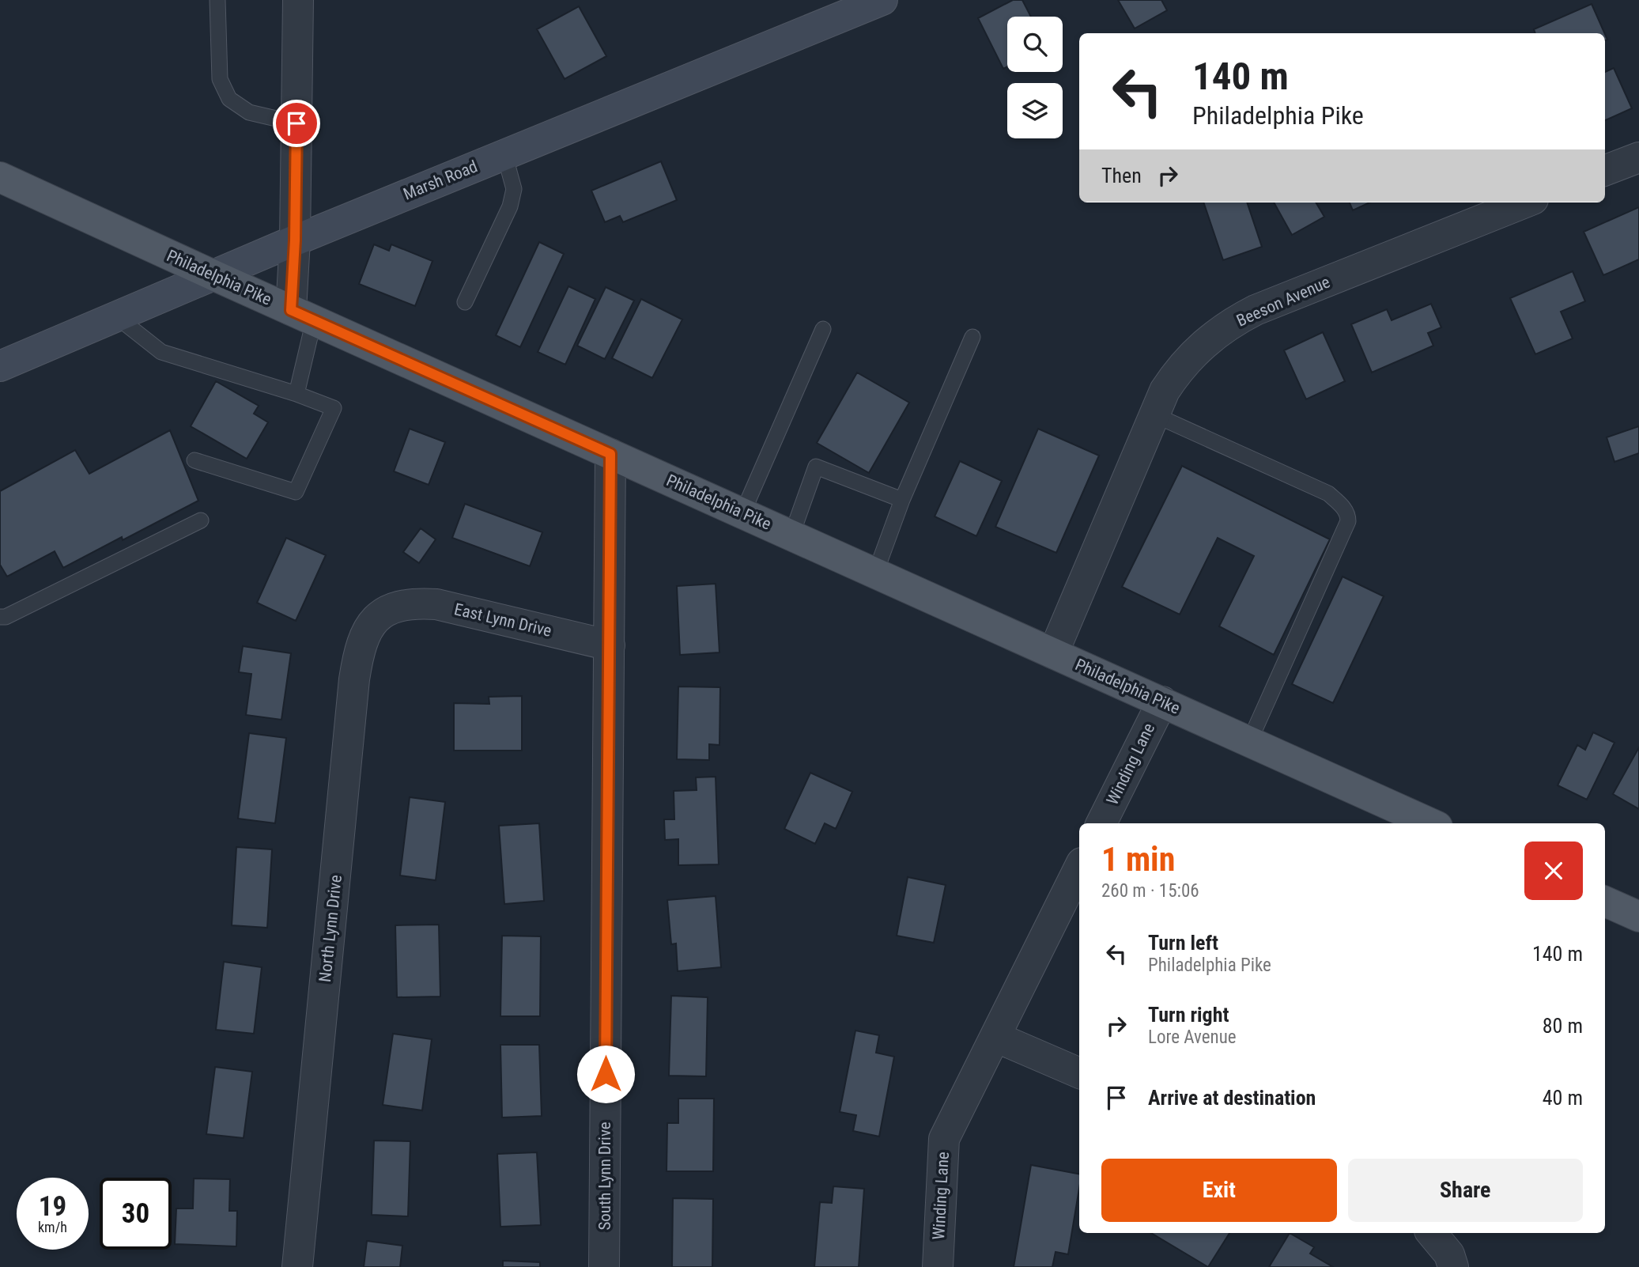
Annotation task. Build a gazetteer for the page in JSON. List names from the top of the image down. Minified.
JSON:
{"streets":{"main road":["Marsh Road","Philadelphia Pike"],"street":["Beeson Avenue","East Lynn Drive","Winding Lane","North Lynn Drive","South Lynn Drive"]},"crossings":[["Marsh Road","Philadelphia Pike"],["Philadelphia Pike","Beeson Avenue"],["Philadelphia Pike","Winding Lane"],["Philadelphia Pike","South Lynn Drive"],["East Lynn Drive","North Lynn Drive"],["East Lynn Drive","South Lynn Drive"]],"page":{"turn":["140 m","Philadelphia Pike"],"then":"Then","heading":["1 min","260 m · 15:06"],"list":[{"name":"Turn left","note":"Philadelphia Pike","value":"140 m"},{"name":"Turn right","note":"Lore Avenue","value":"80 m"},{"name":"Arrive at destination","value":"40 m"}],"buttons":["Exit","Share"],"speed":"19 km/h","limit":"30"}}
